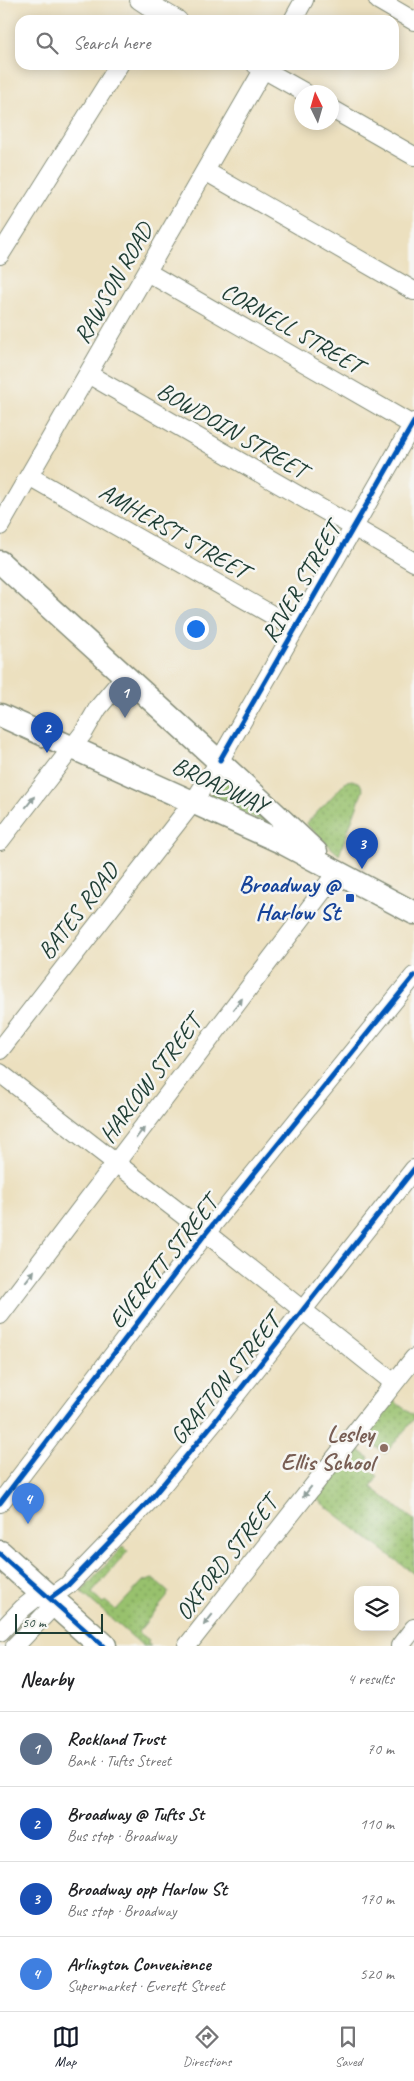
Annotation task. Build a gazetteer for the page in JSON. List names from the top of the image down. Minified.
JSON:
{"streets":{"main road":["BROADWAY"],"street":["RAWSON ROAD","CORNELL STREET","BOWDOIN STREET","AMHERST STREET","RIVER STREET","BATES ROAD","HARLOW STREET","EVERETT STREET","GRAFTON STREET","OXFORD STREET"]},"crossings":[["RAWSON ROAD","CORNELL STREET"],["RAWSON ROAD","BOWDOIN STREET"],["RAWSON ROAD","AMHERST STREET"],["CORNELL STREET","RIVER STREET"],["BOWDOIN STREET","RIVER STREET"],["AMHERST STREET","RIVER STREET"],["RIVER STREET","BROADWAY"],["RIVER STREET","BATES ROAD"],["BROADWAY","BATES ROAD"],["BROADWAY","HARLOW STREET"]],"one_way":["HARLOW STREET","OXFORD STREET"],"places":{"transit":["Broadway @ Harlow St"],"other":["Lesley Ellis School"]},"scale_bar":"50 m","north":"top","page":{"search":"Search here","pins":["1","2","3","4"],"scale":"50 m","heading":["Nearby","4 results"],"list":[{"mark":"1","name":"Rockland Trust","note":"Bank · Tufts Street","value":"70 m"},{"mark":"2","name":"Broadway @ Tufts St","note":"Bus stop · Broadway","value":"110 m"},{"mark":"3","name":"Broadway opp Harlow St","note":"Bus stop · Broadway","value":"170 m"},{"mark":"4","name":"Arlington Convenience","note":"Supermarket · Everett Street","value":"520 m"}],"nav":["Map","Directions","Saved"]}}
